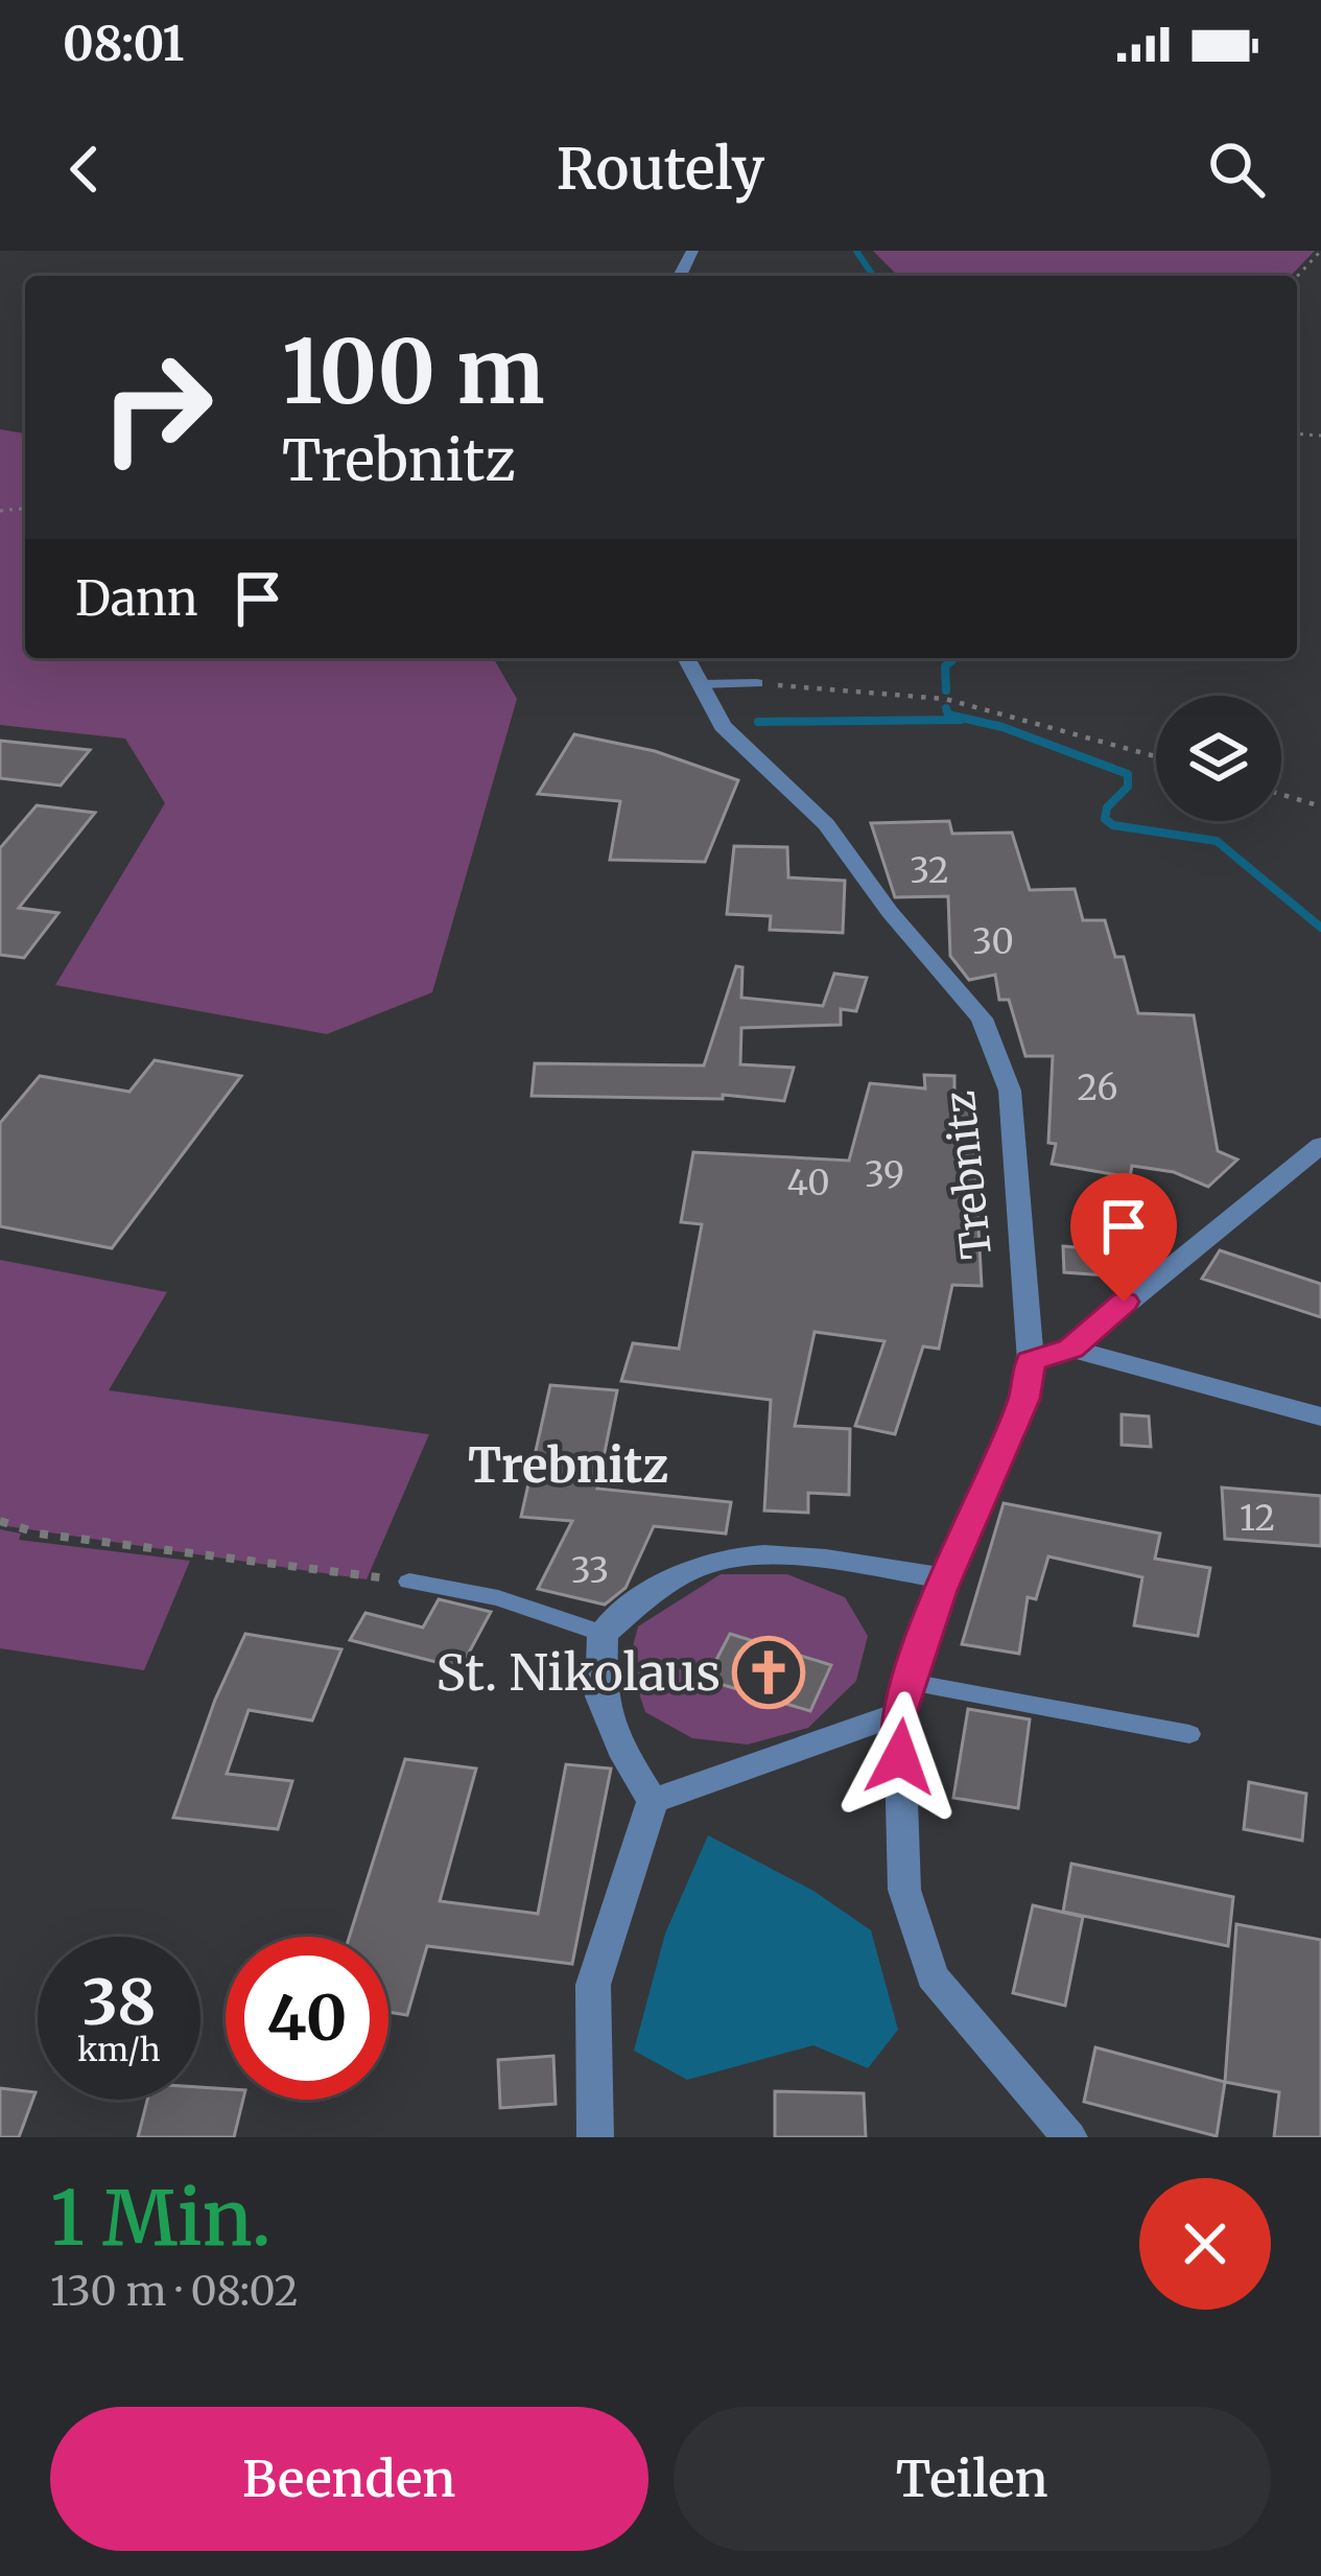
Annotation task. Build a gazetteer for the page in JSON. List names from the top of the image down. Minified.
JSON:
{"streets":{"street":["Trebnitz"]},"districts":["Trebnitz"],"places":{"church":["St. Nikolaus"]},"house_numbers":["32","30","26","39","40","12","33"],"page":{"status":"08:01","header":"Routely","turn":["100 m","Trebnitz"],"then":"Dann","speed":"38 km/h","limit":"40","heading":["1 Min.","130 m · 08:02"],"buttons":["Beenden","Teilen"]}}
